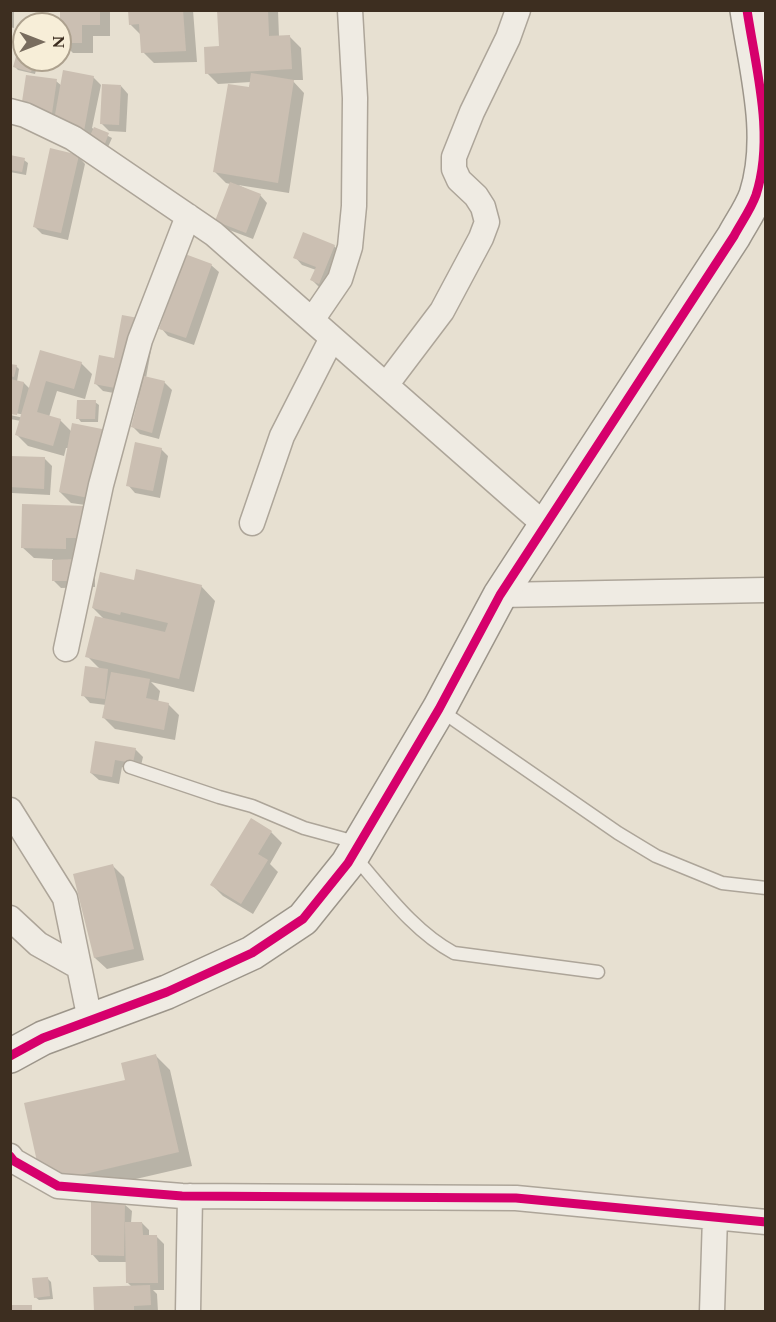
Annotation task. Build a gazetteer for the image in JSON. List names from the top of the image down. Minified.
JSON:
{"north":"right"}
